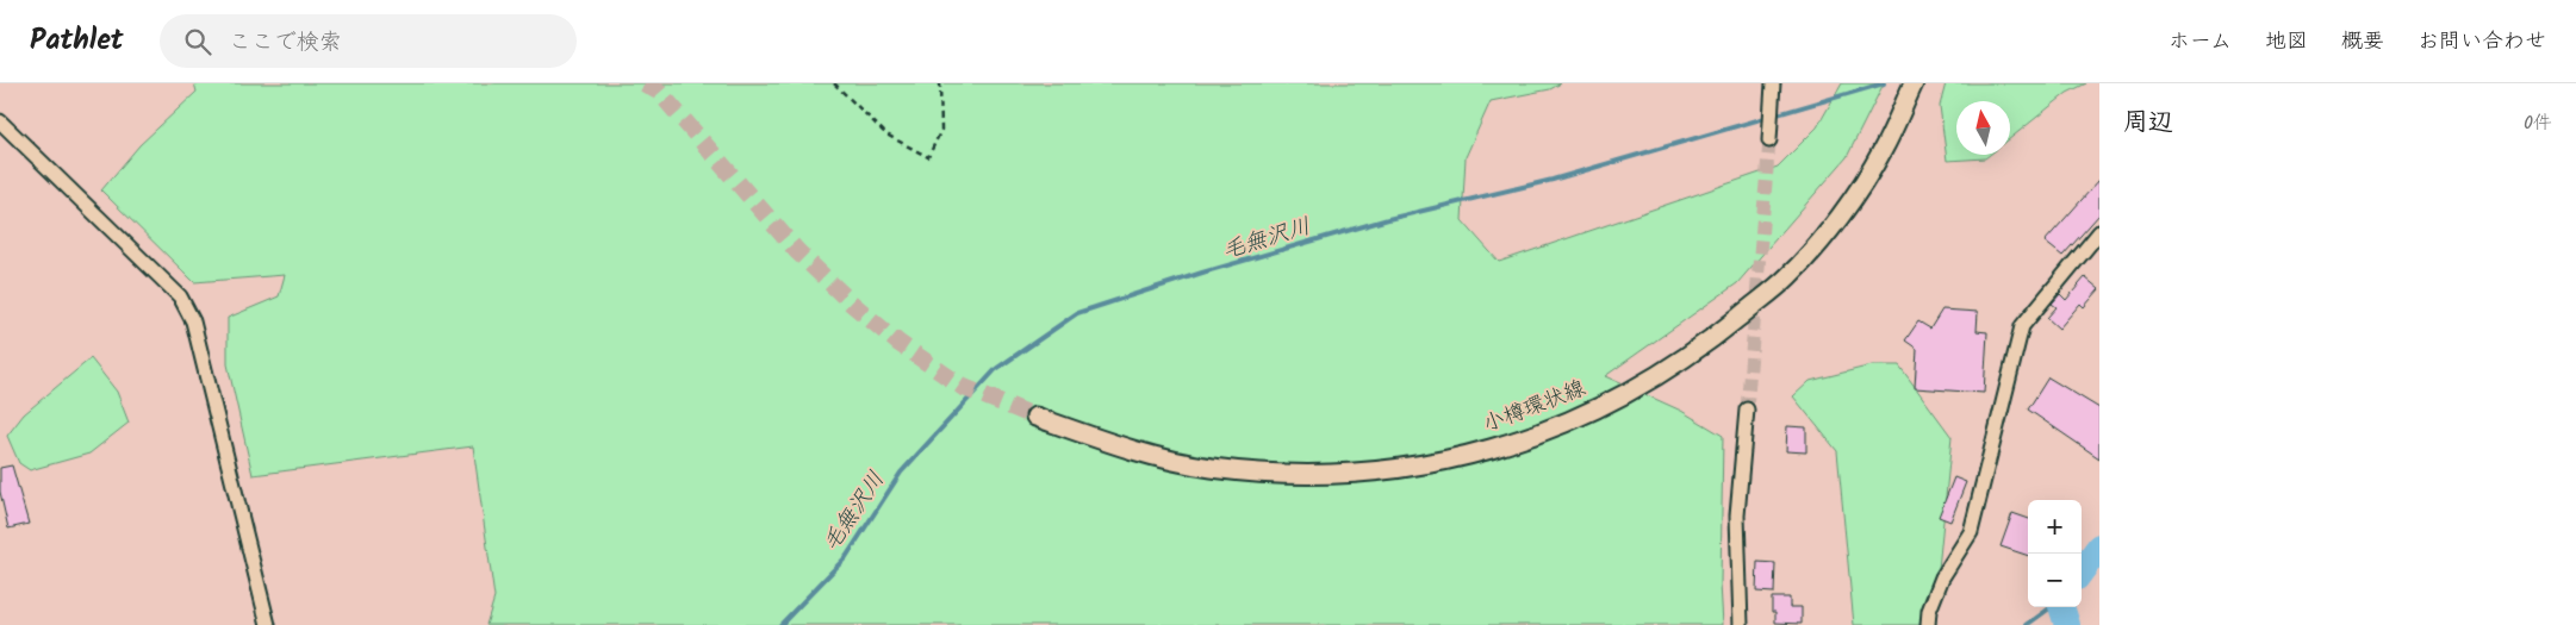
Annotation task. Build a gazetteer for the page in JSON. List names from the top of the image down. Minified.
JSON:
{"streets":{"main road":["小樽環状線"]},"water":["毛無沢川"],"north":"top","page":{"header":"Pathlet","search":"ここで検索","nav":["ホーム","地図","概要","お問い合わせ"],"heading":["周辺","0件"],"map_buttons":["+","−"]}}
